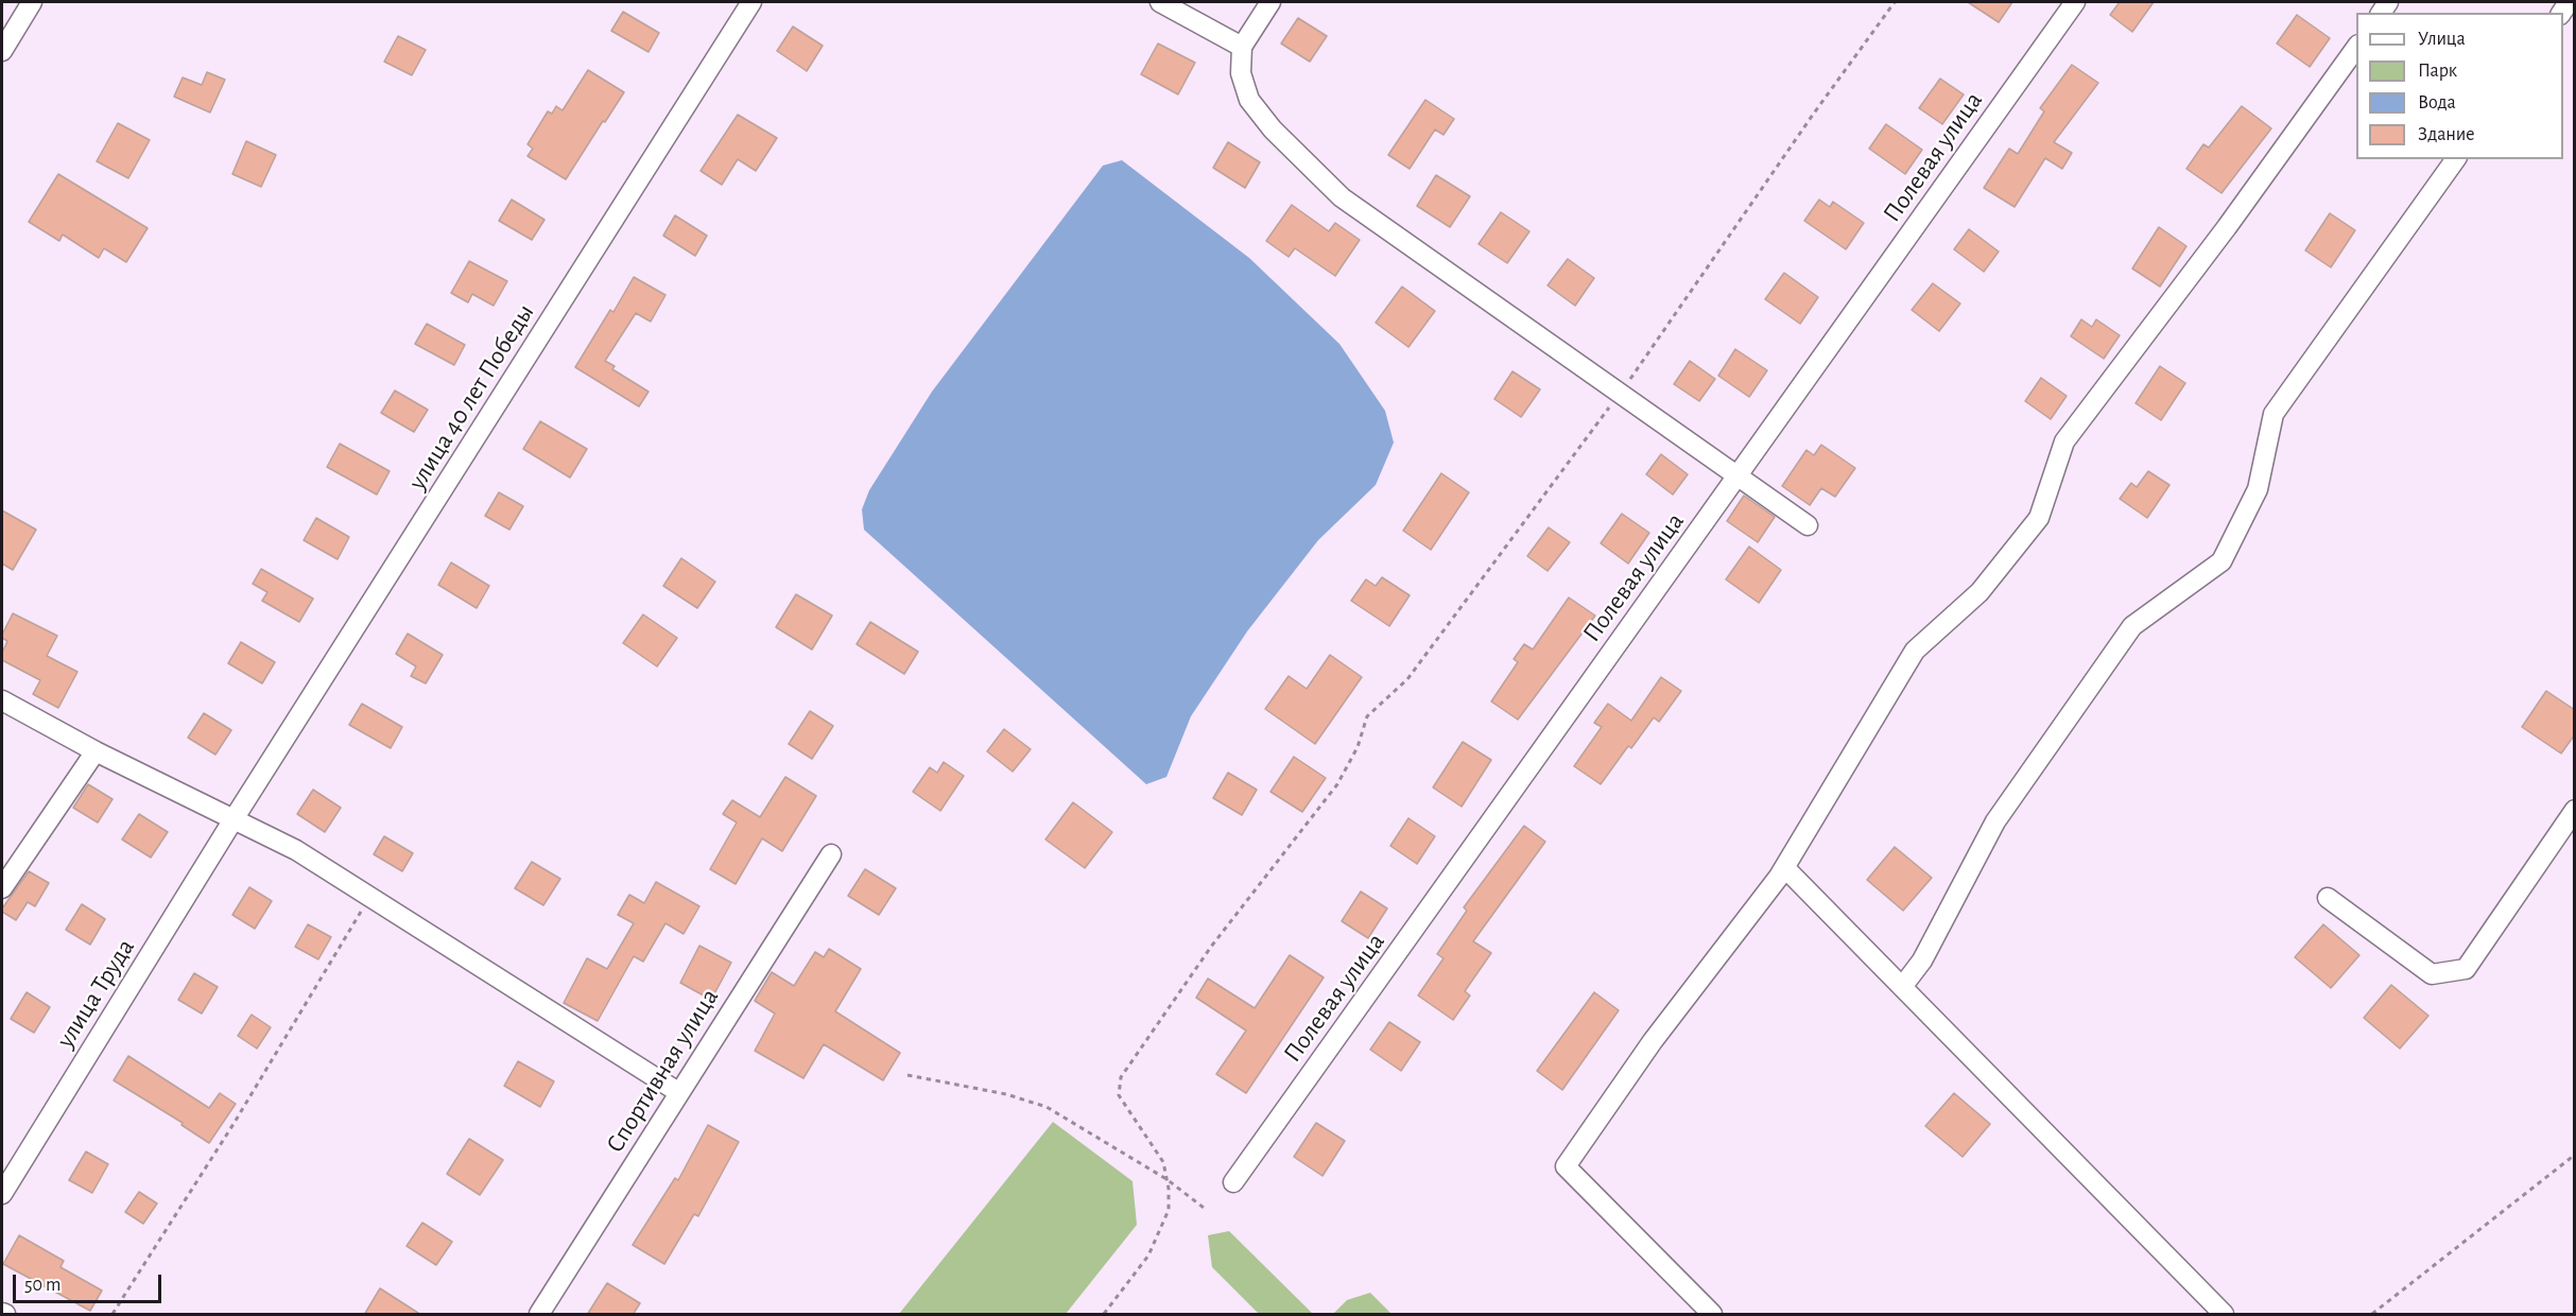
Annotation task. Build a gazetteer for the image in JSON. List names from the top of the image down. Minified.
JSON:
{"streets":{"street":["Полевая улица","улица 40 лет Победы","улица Труда","Спортивная улица"]},"crossings":[["улица 40 лет Победы","улица Труда"]],"legend":["Улица","Парк","Вода","Здание"],"scale_bar":"50 m"}
